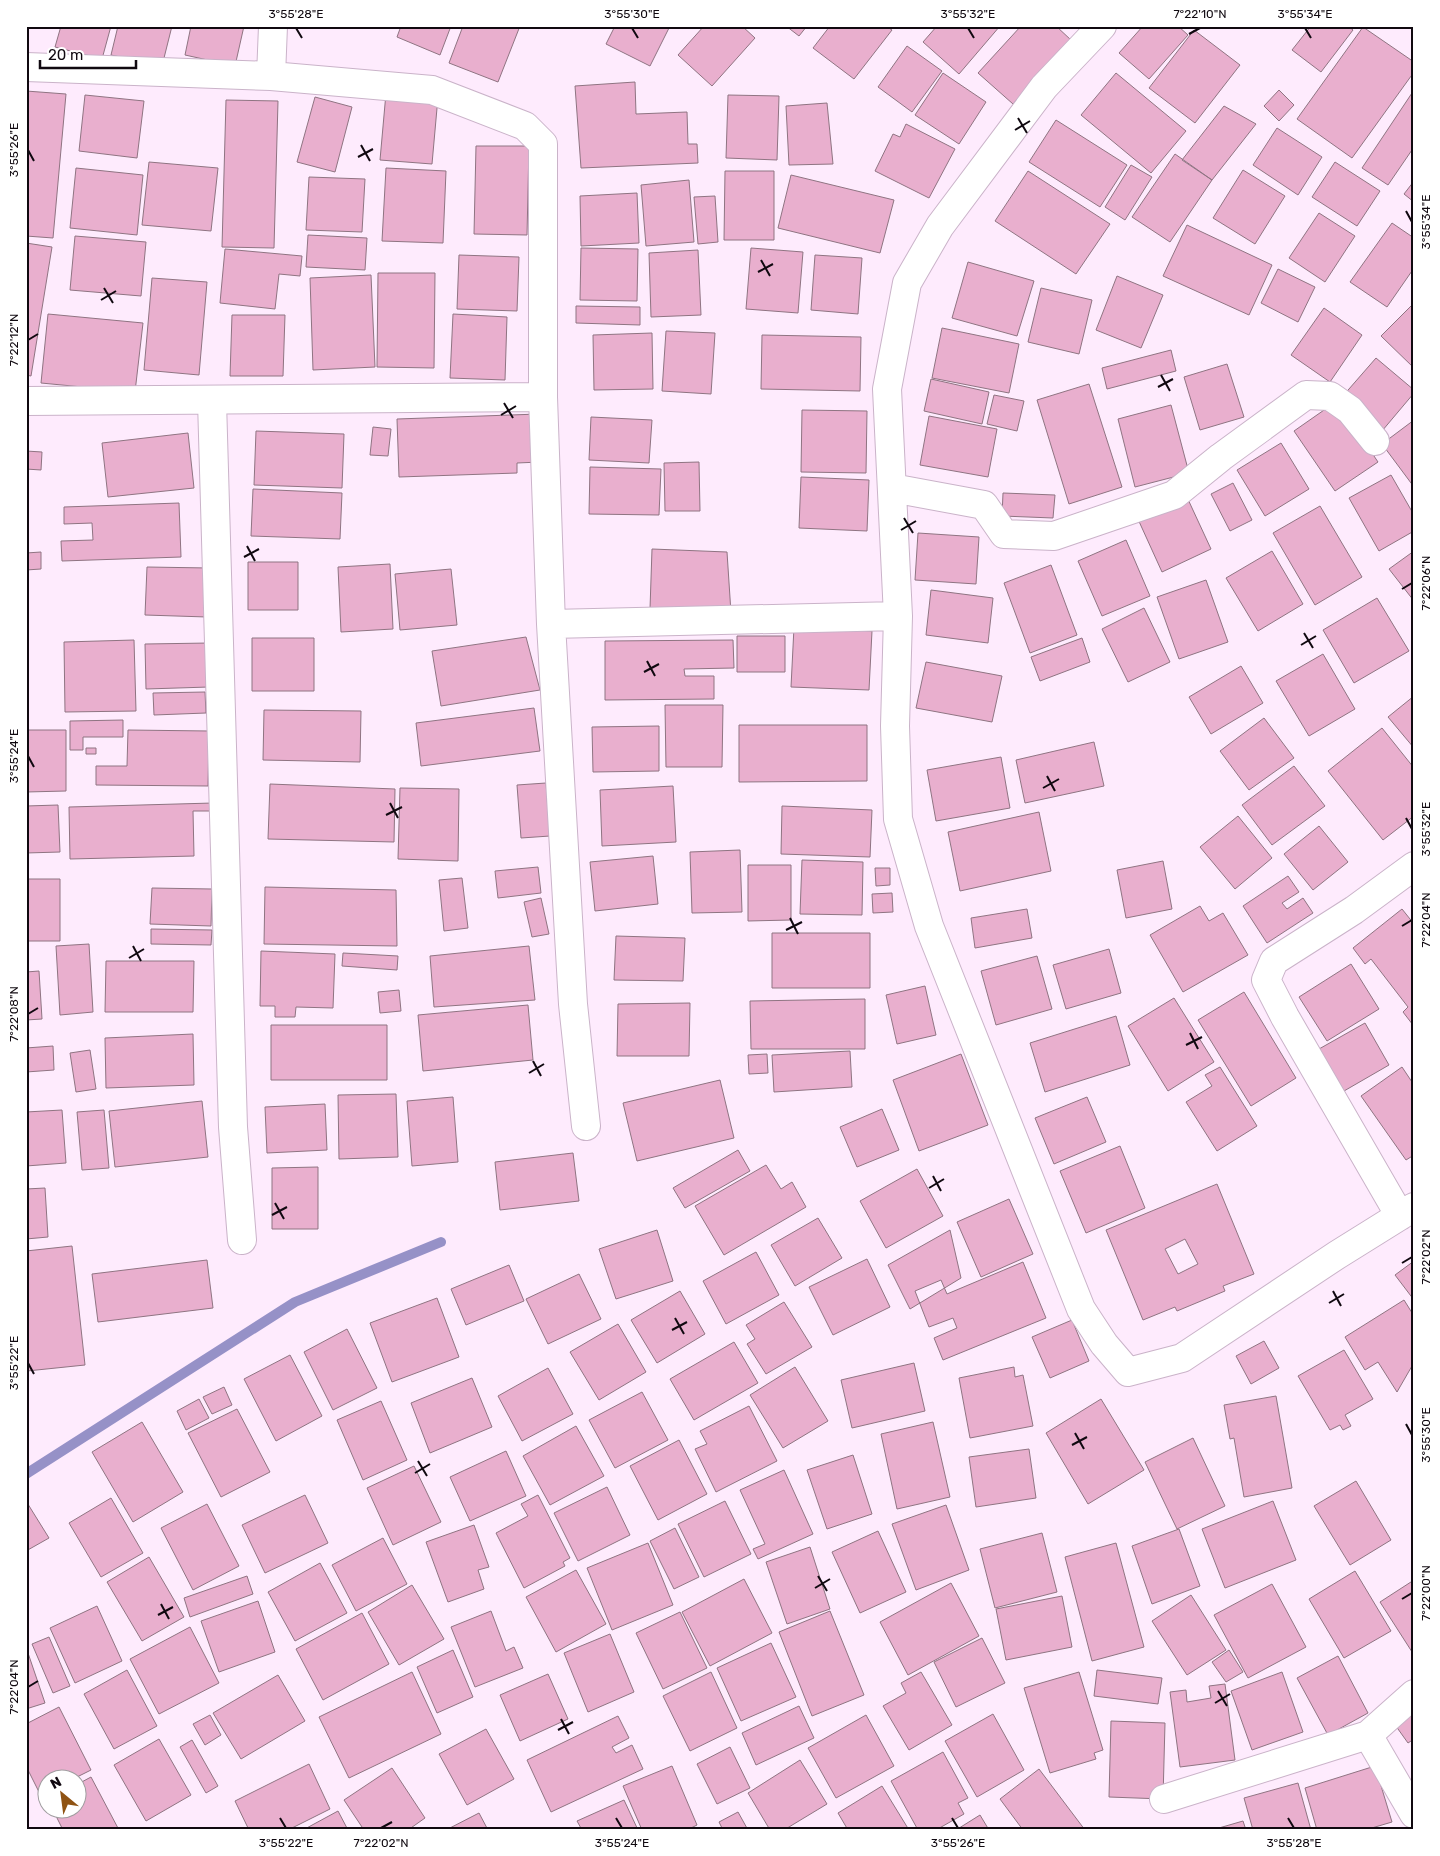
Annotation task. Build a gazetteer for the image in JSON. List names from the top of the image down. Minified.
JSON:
{"scale_bar":"20 m","north":"top left","coordinates":["3°55'28\"E","3°55'30\"E","3°55'32\"E","7°22'10\"N","3°55'34\"E","3°55'26\"E","7°22'12\"N","7°22'06\"N","3°55'24\"E","7°22'04\"N","7°22'08\"N","7°22'02\"N","3°55'22\"E","7°22'00\"N"]}
